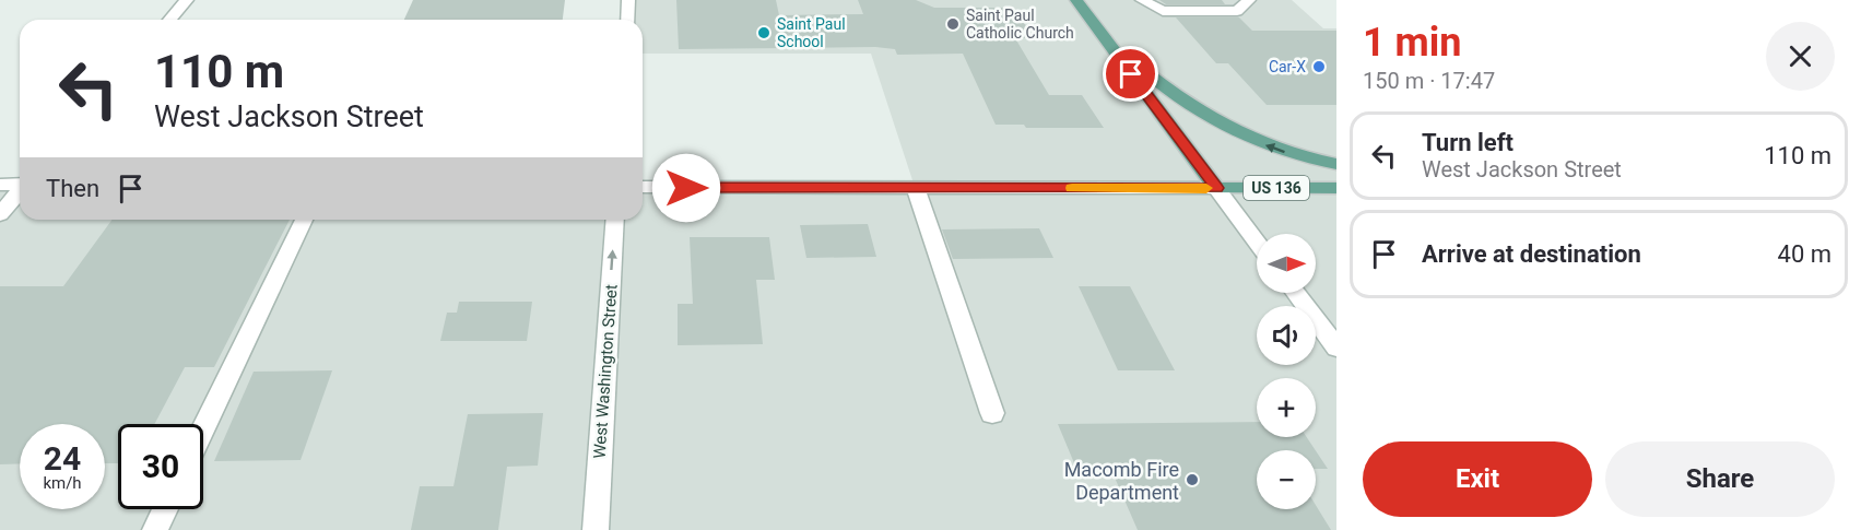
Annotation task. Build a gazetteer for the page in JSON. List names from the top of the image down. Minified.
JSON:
{"streets":{"main road":["US 136"],"street":["West Washington Street"]},"one_way":["West Washington Street"],"places":["Saint Paul Catholic Church","Saint Paul School","Car-X","Macomb Fire Department"],"north":"right","page":{"heading":["1 min","150 m · 17:47"],"turn":["110 m","West Jackson Street"],"list":[{"name":"Turn left","note":"West Jackson Street","value":"110 m"},{"name":"Arrive at destination","value":"40 m"}],"then":"Then","map_buttons":["+","−"],"speed":"24 km/h","limit":"30","buttons":["Exit","Share"]}}
